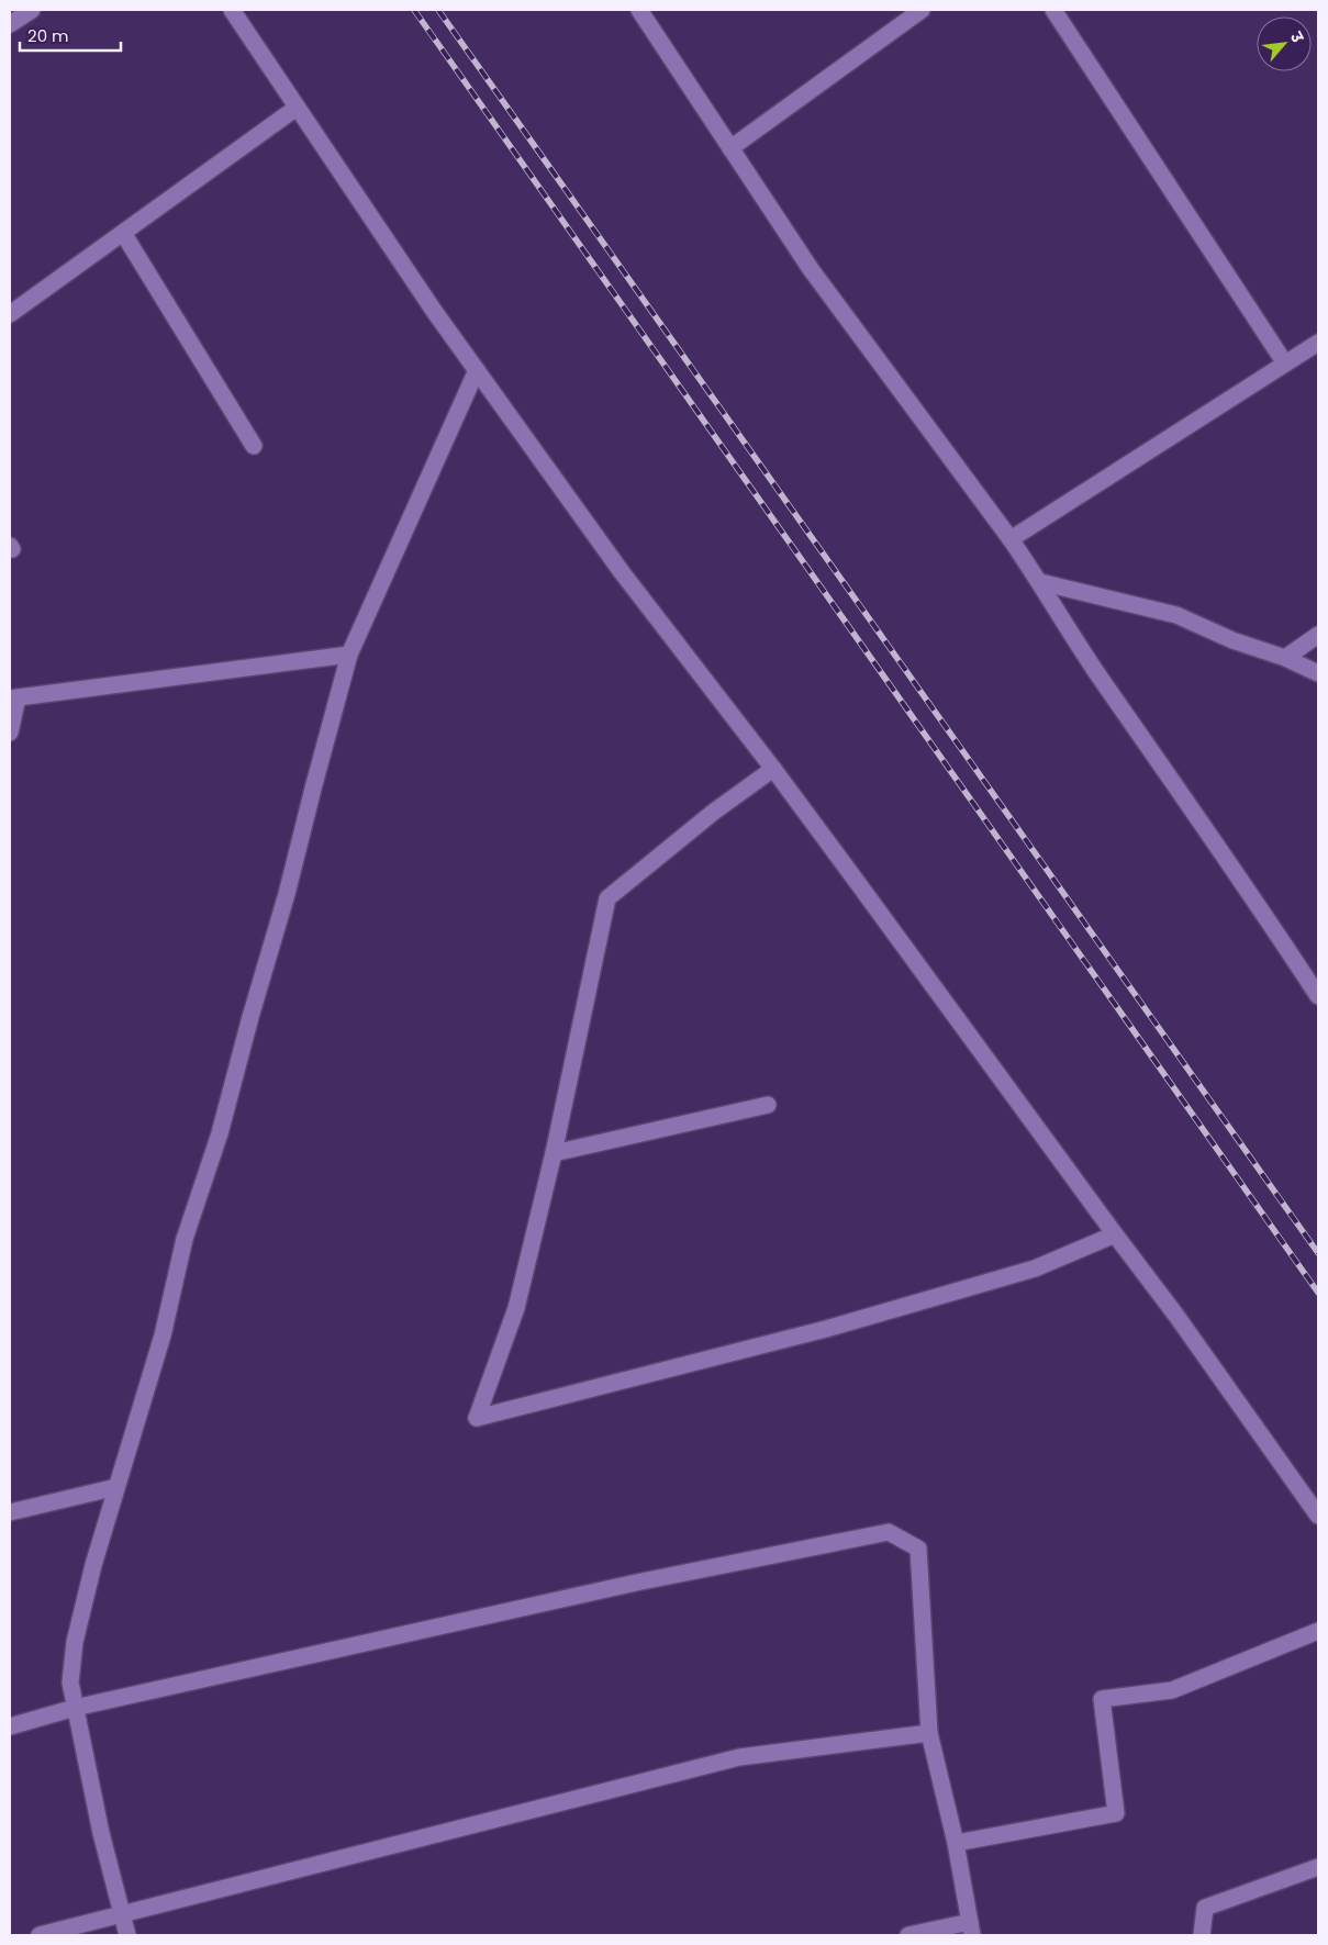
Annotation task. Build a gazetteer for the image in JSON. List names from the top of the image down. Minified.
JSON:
{"scale_bar":"20 m","north":"top right"}
